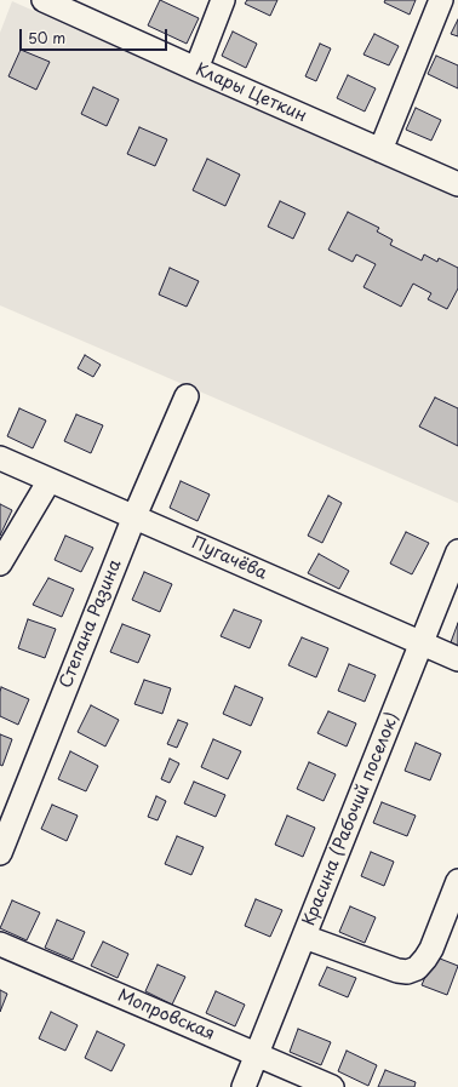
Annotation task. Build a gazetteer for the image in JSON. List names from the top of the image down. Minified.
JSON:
{"streets":{"street":["Клары Цеткин","Пугачёва","Степана Разина","Красина (Рабочий поселок)","Мопровская"]},"crossings":[["Пугачёва","Степана Разина"],["Пугачёва","Красина (Рабочий поселок)"],["Красина (Рабочий поселок)","Мопровская"]],"scale_bar":"50 m"}
